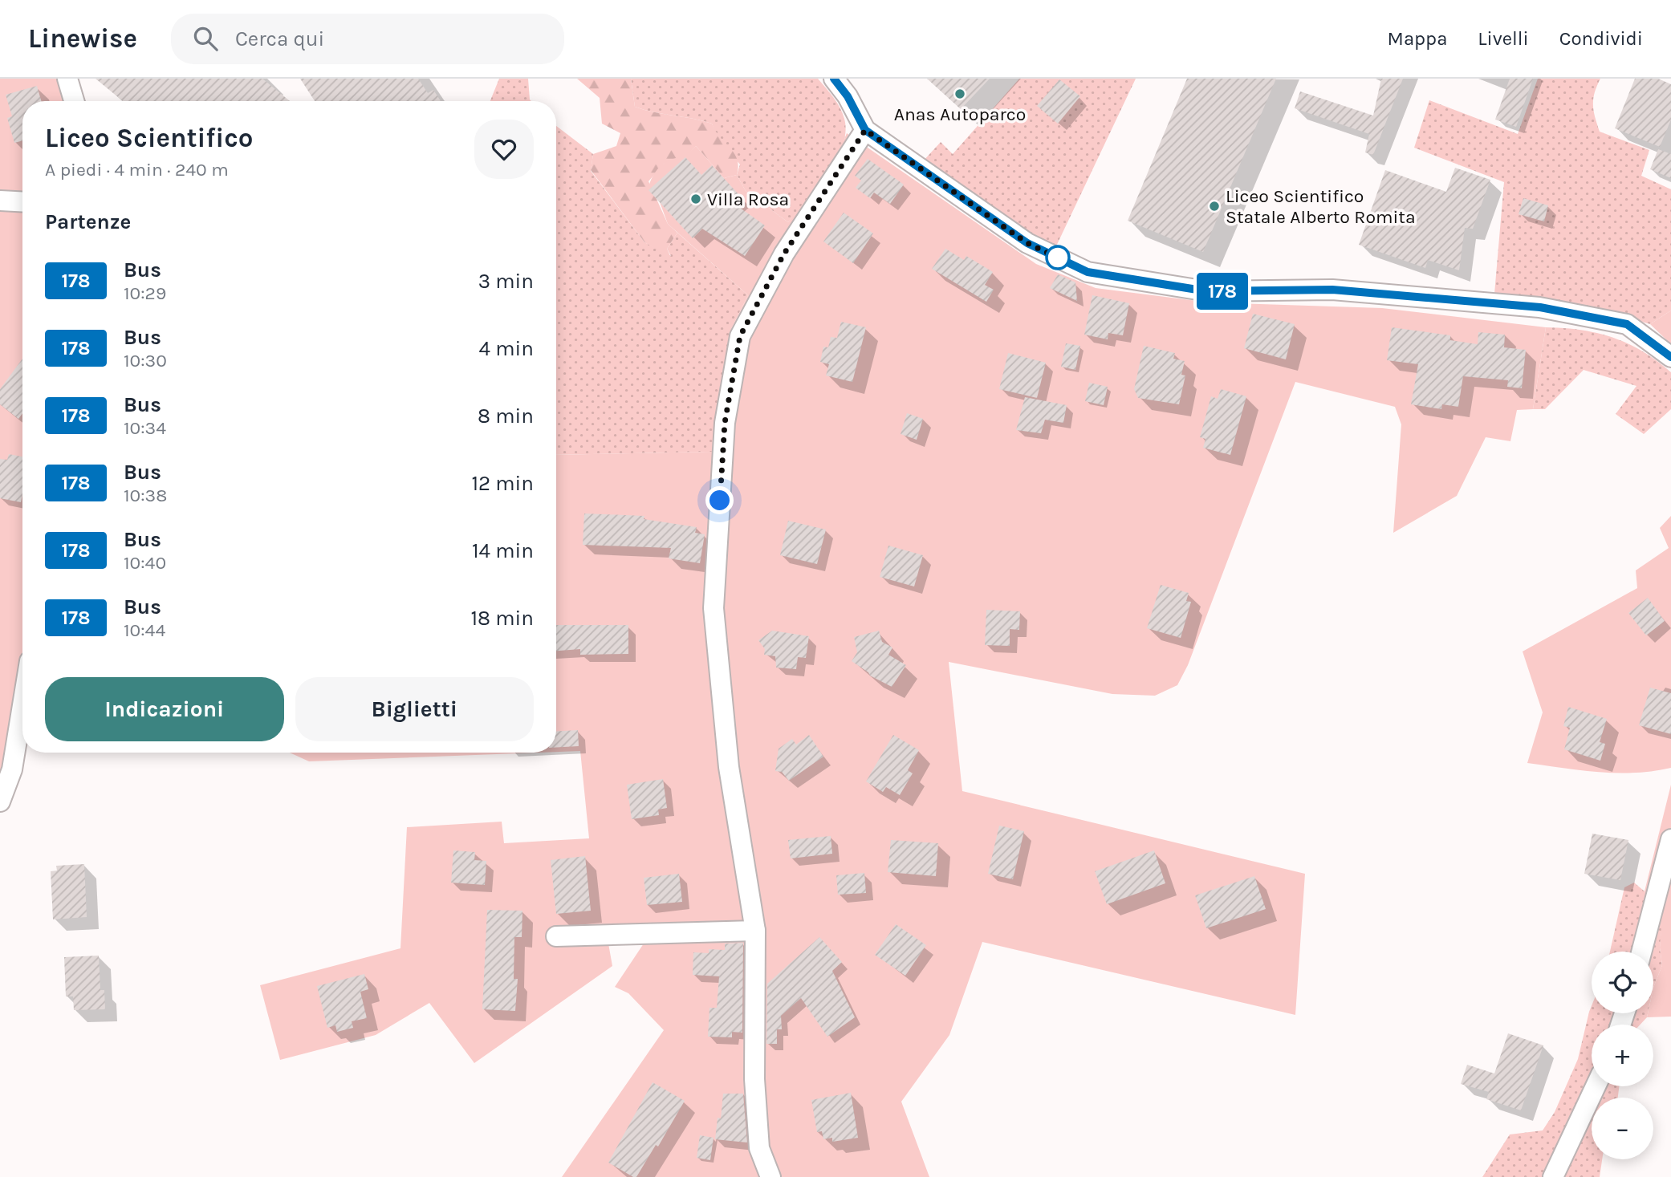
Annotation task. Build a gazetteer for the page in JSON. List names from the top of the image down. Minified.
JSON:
{"places":["Anas Autoparco","Villa Rosa","Liceo Scientifico Statale Alberto Romita"],"lines":["bus line 178"],"page":{"header":"Linewise","search":"Cerca qui","nav":["Mappa","Livelli","Condividi"],"on_map":"178","heading":[["Liceo Scientifico","A piedi · 4 min · 240 m"],"Partenze"],"list":[{"mark":"178","name":"Bus","note":"10:29","value":"3 min"},{"mark":"178","name":"Bus","note":"10:30","value":"4 min"},{"mark":"178","name":"Bus","note":"10:34","value":"8 min"},{"mark":"178","name":"Bus","note":"10:38","value":"12 min"},{"mark":"178","name":"Bus","note":"10:40","value":"14 min"},{"mark":"178","name":"Bus","note":"10:44","value":"18 min"}],"buttons":["Indicazioni","Biglietti"],"map_buttons":["+","−"]}}
